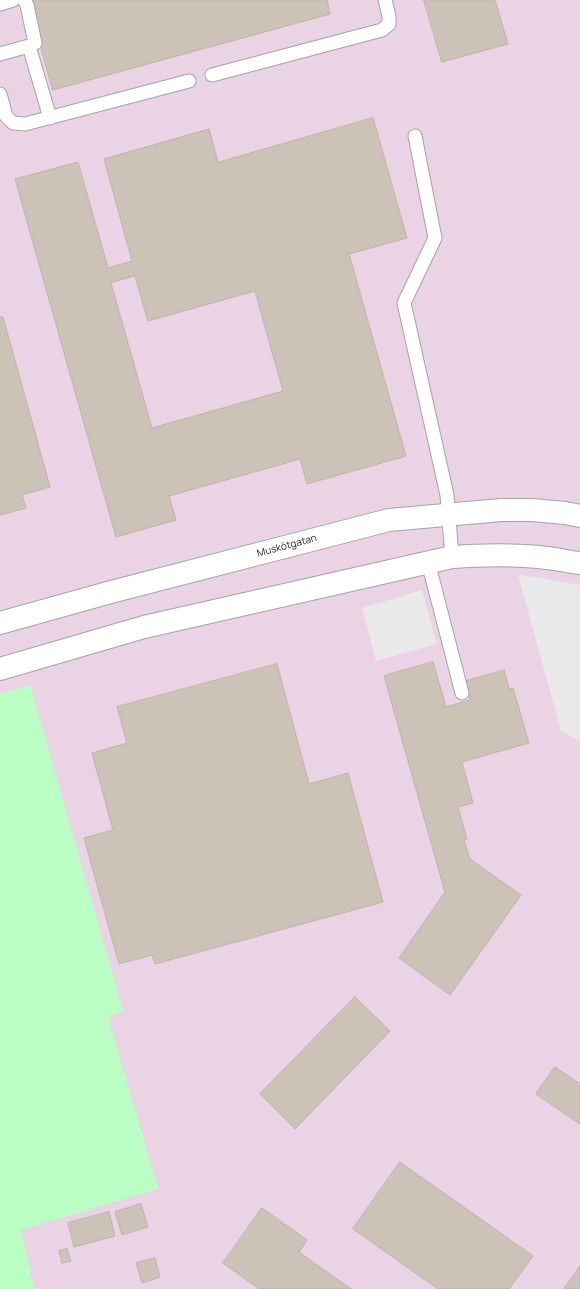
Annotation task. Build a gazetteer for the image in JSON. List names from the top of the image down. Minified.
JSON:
{"streets":{"street":["Muskötgatan"]}}
